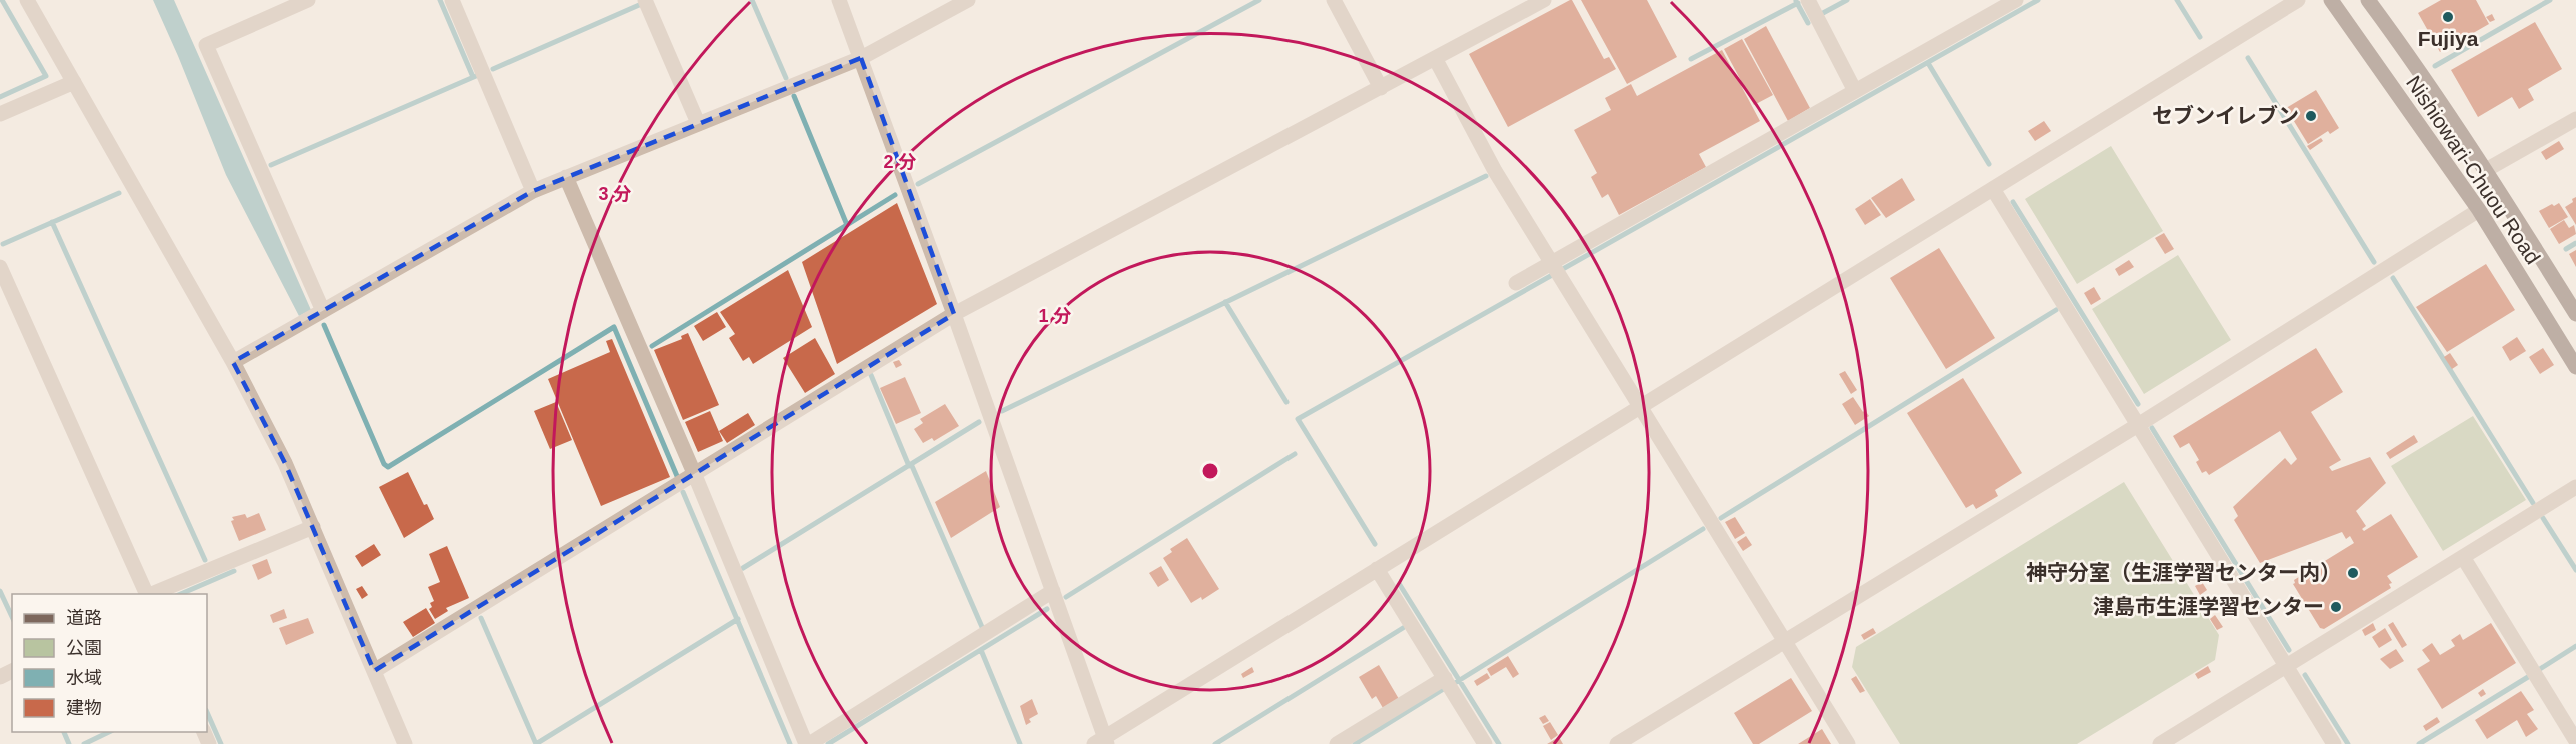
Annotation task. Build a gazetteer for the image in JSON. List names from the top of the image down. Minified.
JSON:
{"streets":{"main road":["Nishiowari-Chuou Road"]},"places":["Fujiya","セブンイレブン","神守分室（生涯学習センター内）","津島市生涯学習センター"],"legend":["道路","公園","水域","建物"],"rings":["2 分","3 分","1 分"]}
